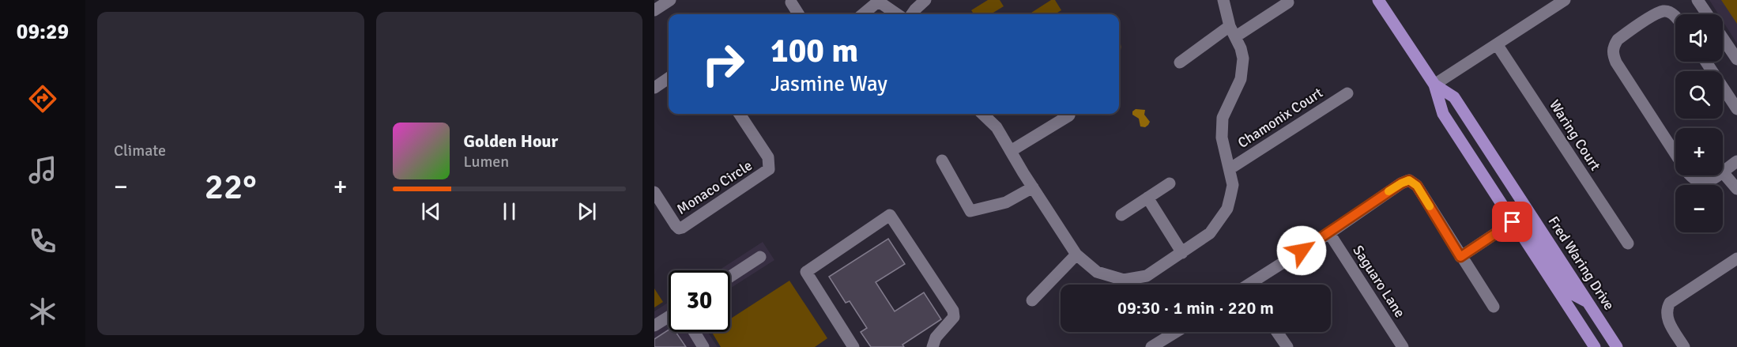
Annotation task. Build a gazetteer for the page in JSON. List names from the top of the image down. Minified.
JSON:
{"streets":{"main road":["Fred Waring Drive"],"street":["Chamonix Court","Waring Court","Monaco Circle","Saguaro Lane"]},"page":{"tabs":"09:29","tile":"Climate","map_buttons":["+","−"],"turn":["100 m","Jasmine Way"],"song":["Golden Hour","Lumen"],"heat":["−","22°","+"],"limit":"30","trip":"09:30 · 1 min · 220 m"}}
